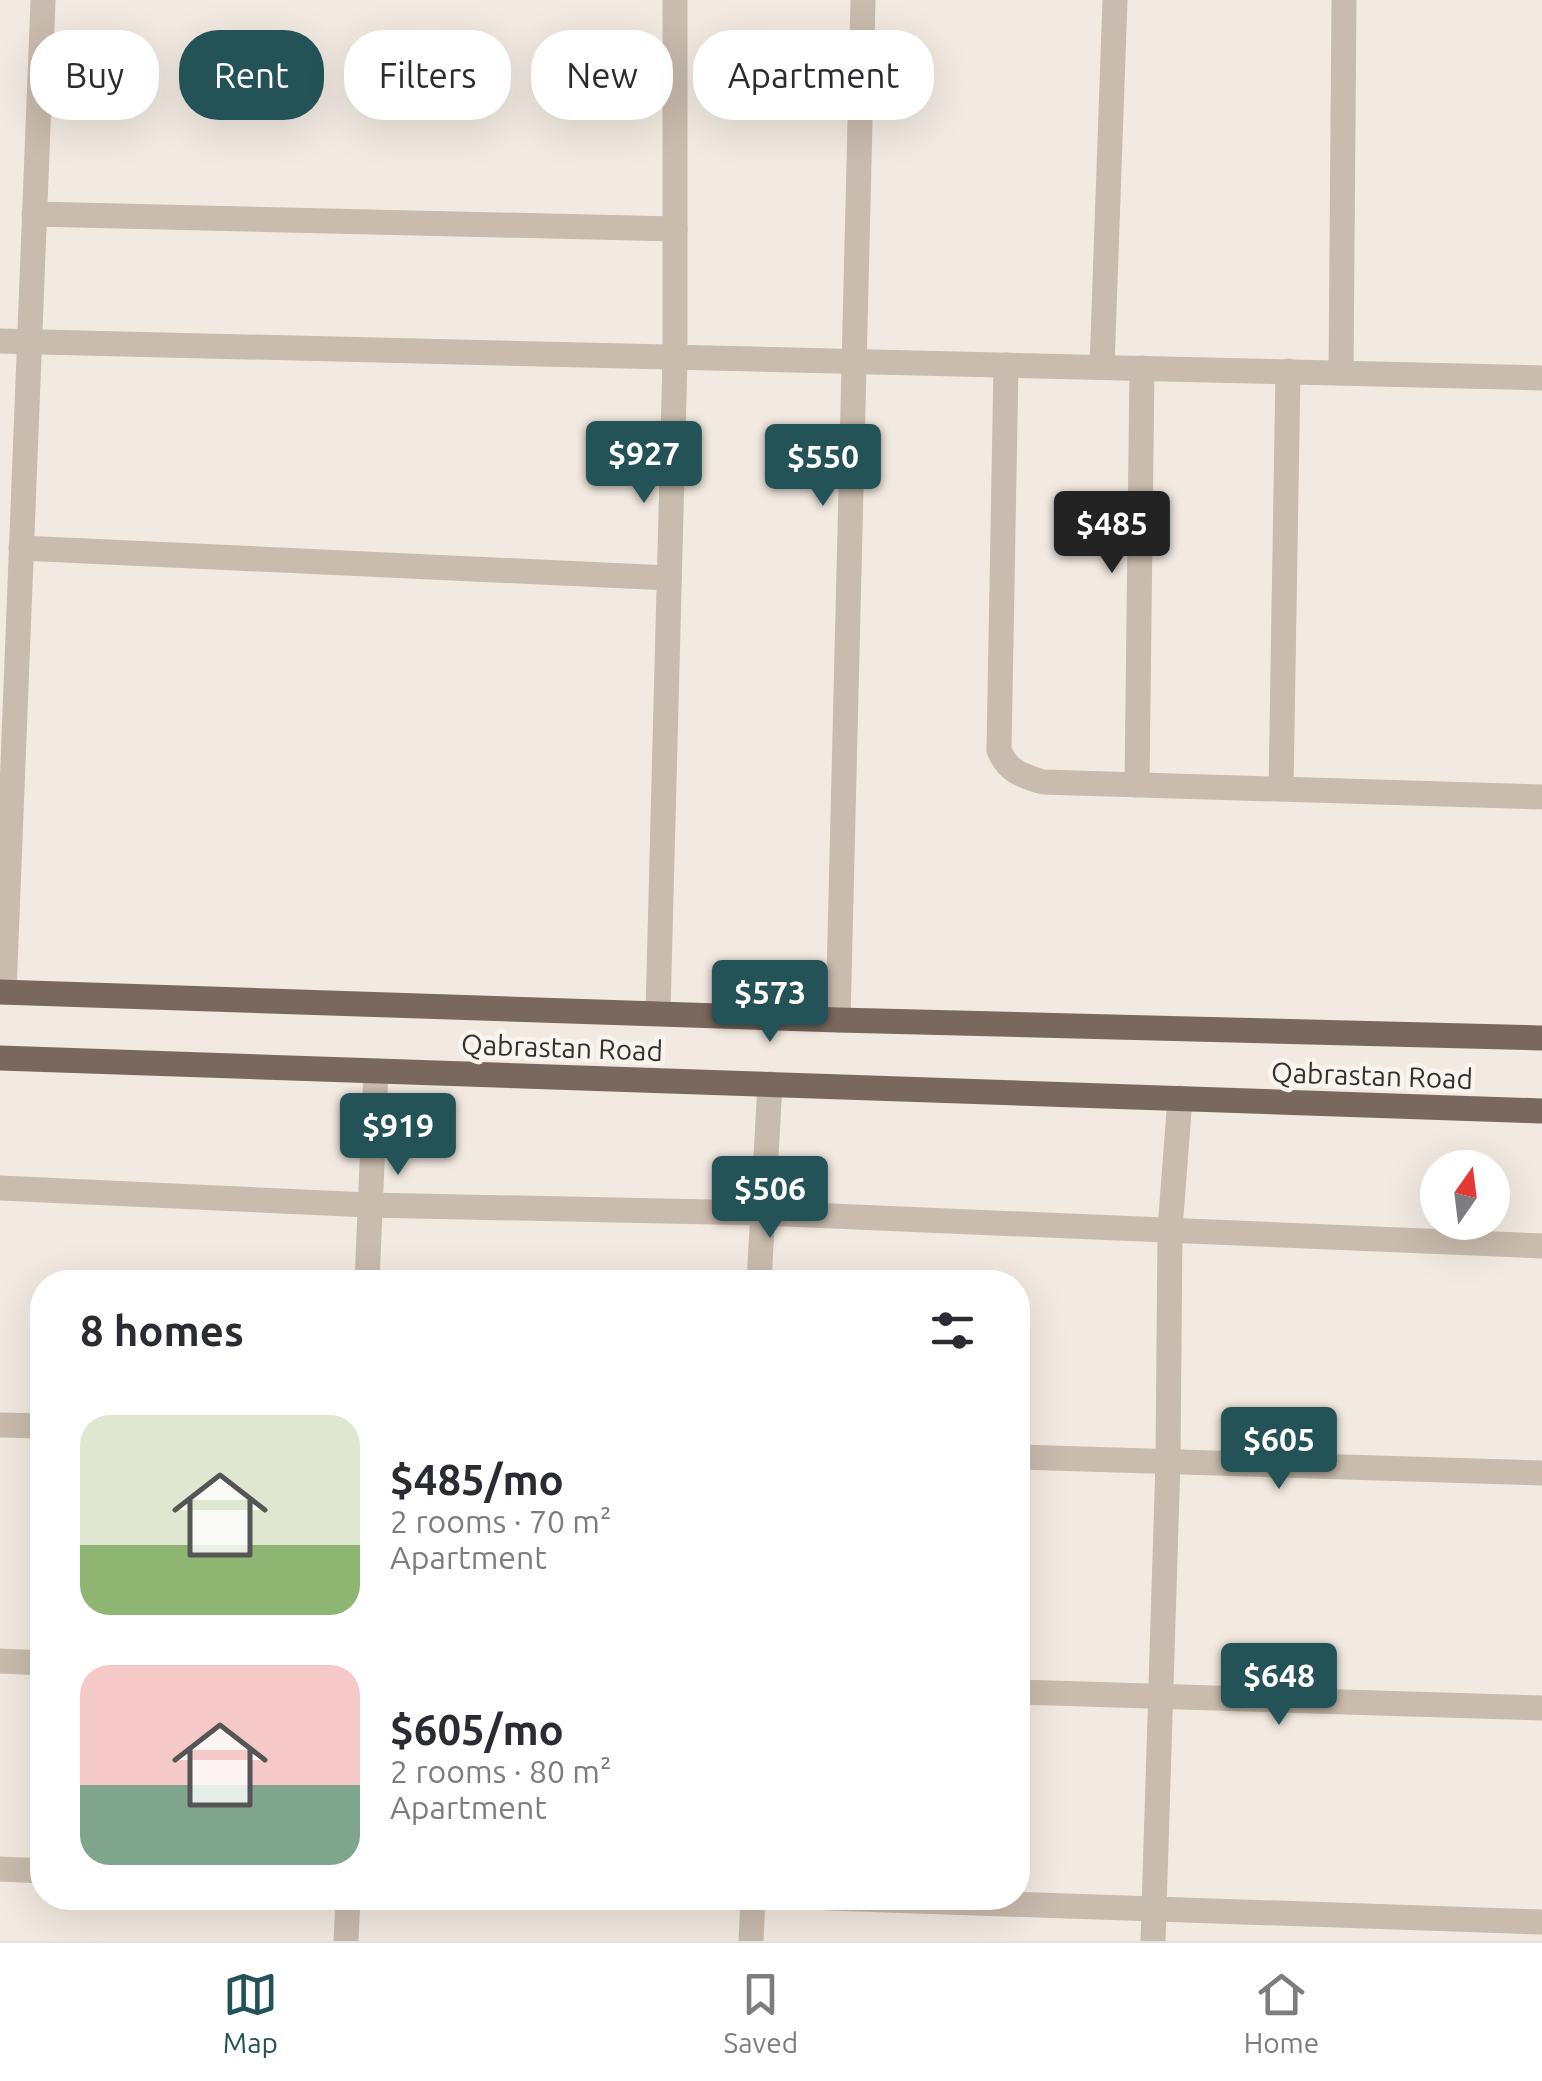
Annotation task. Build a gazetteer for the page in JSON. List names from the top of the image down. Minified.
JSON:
{"streets":{"main road":["Qabrastan Road"]},"north":"top","page":{"chip":["Buy","Rent","Filters","New","Apartment"],"price":["$927","$550","$485","$573","$919","$506","$605","$648"],"heading":"8 homes","list":[{"name":"$485/mo","note":"2 rooms · 70 m² · Apartment"},{"name":"$605/mo","note":"2 rooms · 80 m² · Apartment"}],"tabs":["Map","Saved","Home"]}}
